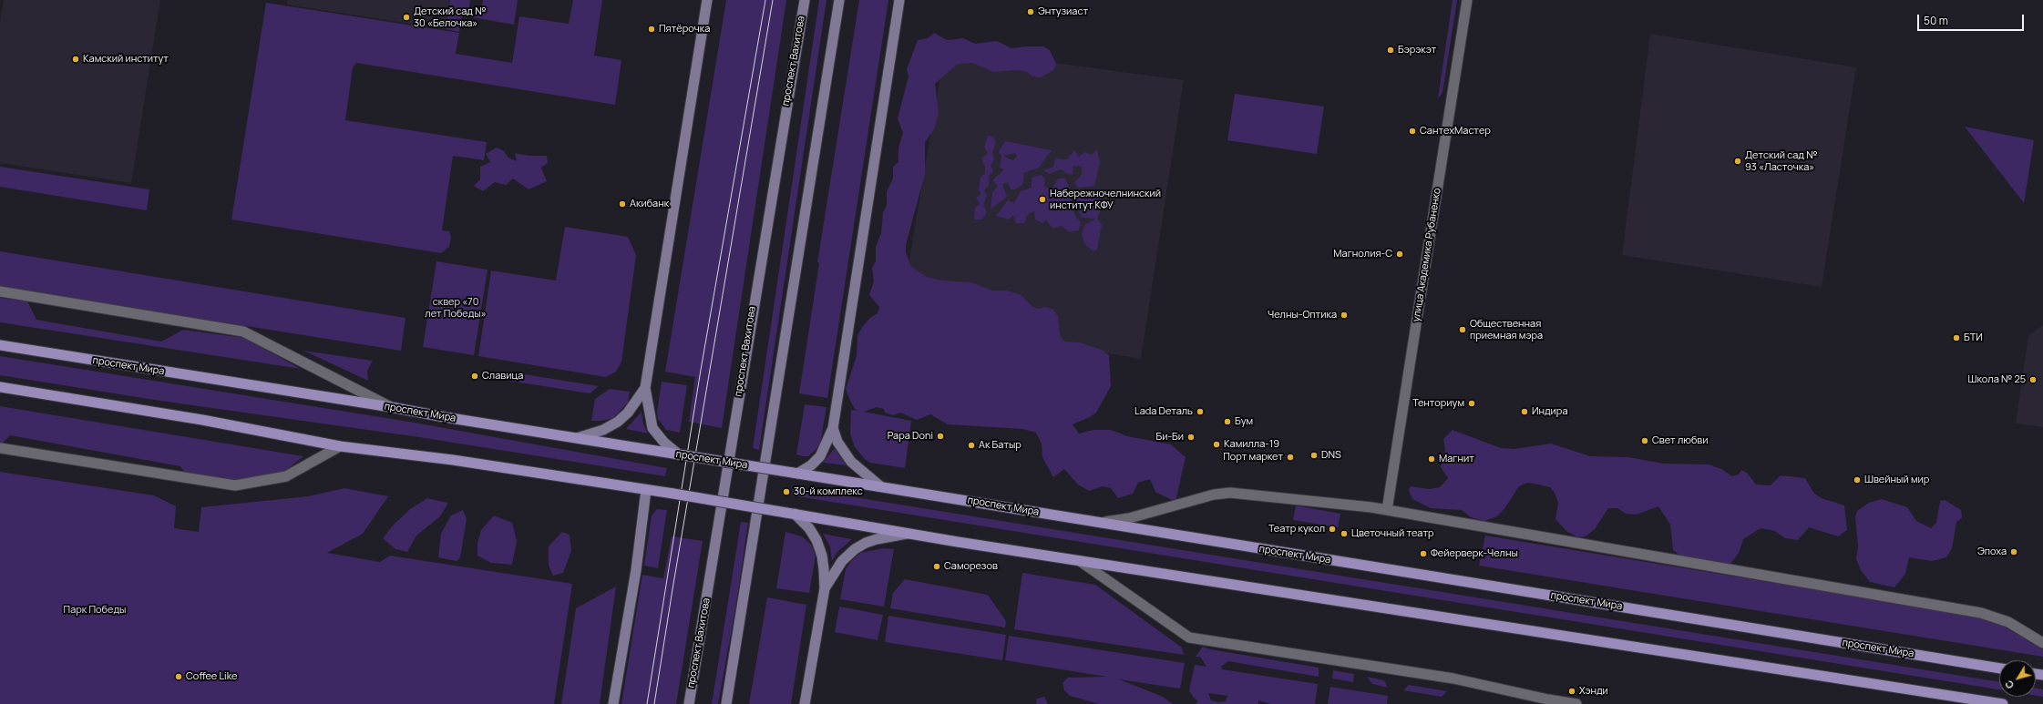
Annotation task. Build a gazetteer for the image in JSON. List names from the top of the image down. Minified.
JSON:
{"streets":{"main road":["проспект Вахитова","проспект Мира"],"street":["улица Академика Рубаненко"]},"parks":["сквер «70 лет Победы»","Парк Победы"],"places":["Энтузиаст","Детский сад № 30 «Белочка»","Пятёрочка","Бэрэкэт","Камский институт","СантехМастер","Детский сад № 93 «Ласточка»","Набережночелнинский институт КФУ","Акибанк","Магнолия-С","Челны-Оптика","Общественная приемная мэра","БТИ","Славица","Школа № 25","Тенториум","Lada Dеталь","Индира","Бум","Papa Doni","Би-Би","Свет любви","Камилла-19","Ак Батыр","DNS","Порт маркет","Магнит","Швейный мир","30-й комплекс","Театр кукол","Цветочный театр","Эпоха","Фейерверк-Челны","Саморезов","Coffee Like","Хэнди"],"scale_bar":"50 m","north":"bottom left"}
